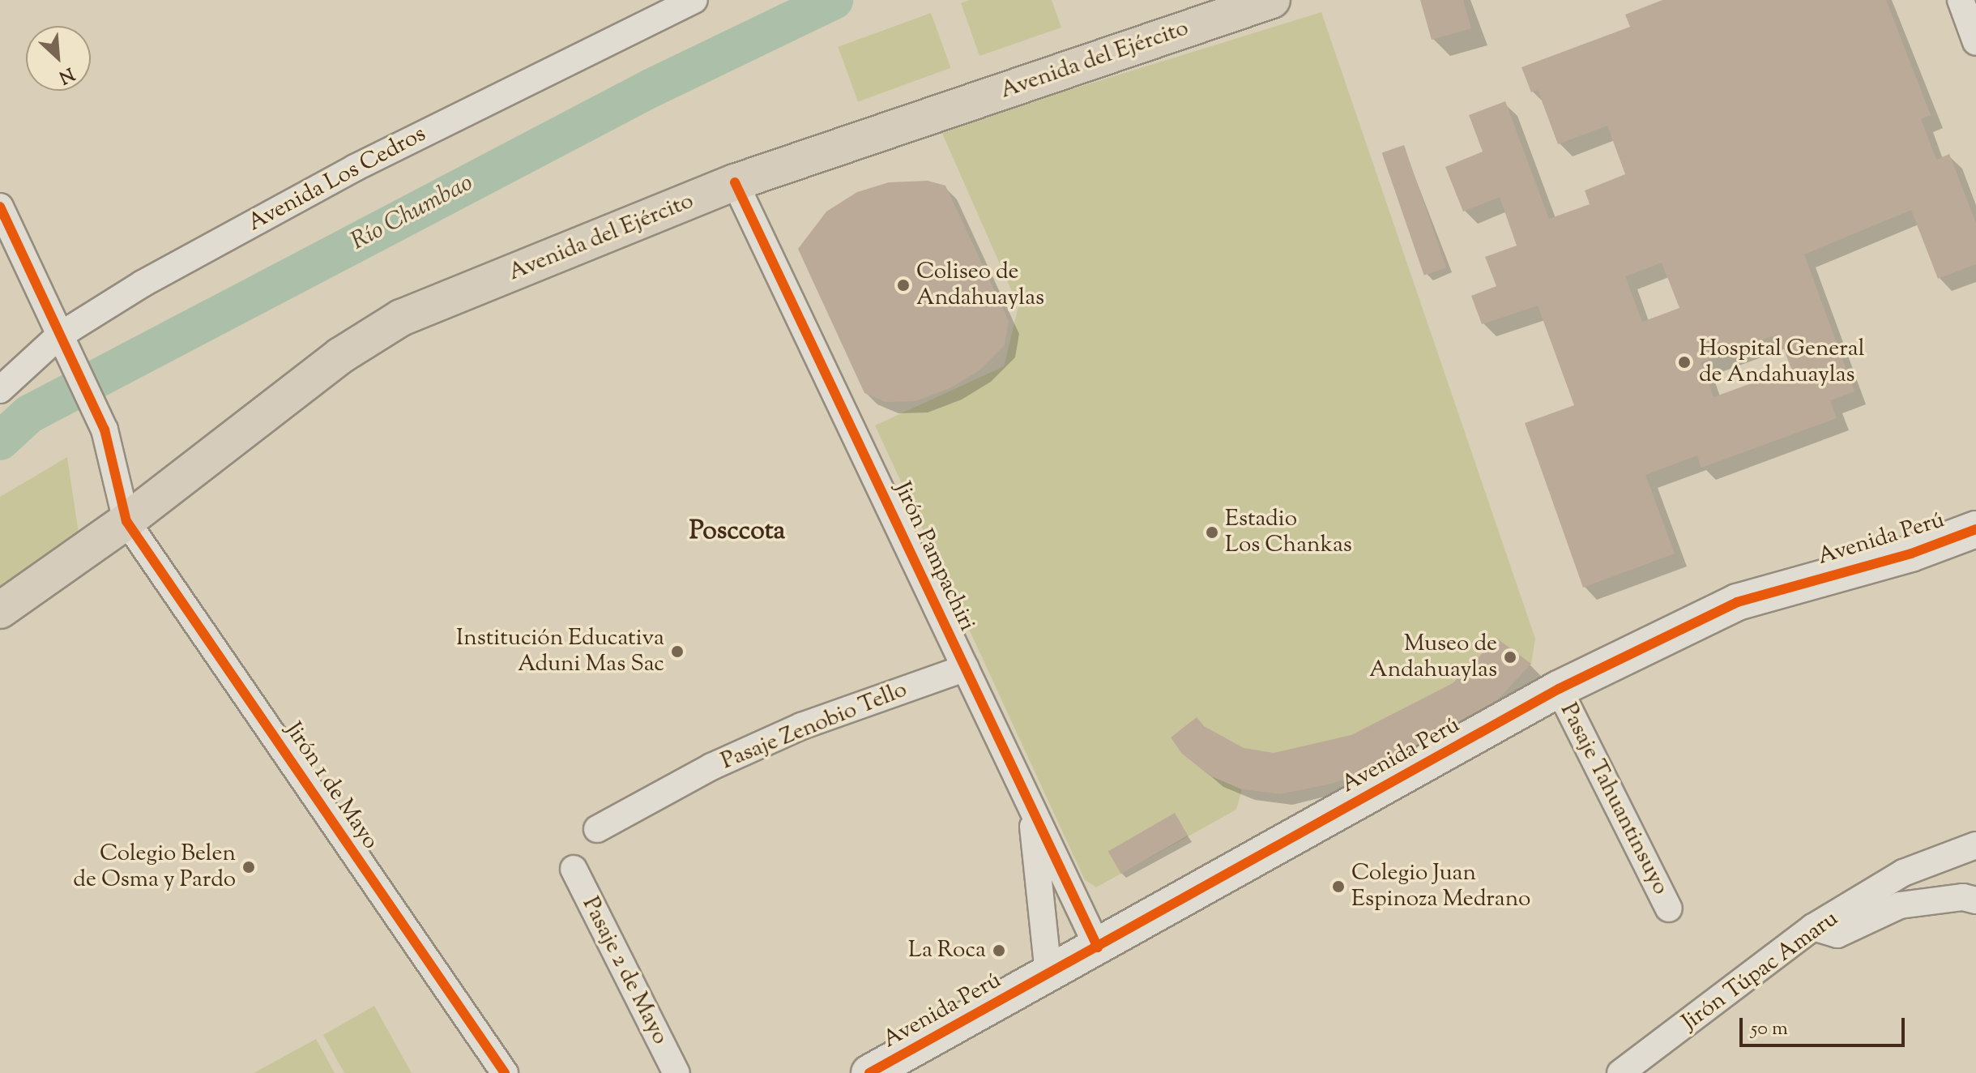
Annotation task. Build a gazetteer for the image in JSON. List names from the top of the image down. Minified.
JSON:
{"streets":{"highway":["Avenida del Ejército"],"street":["Avenida Los Cedros","Avenida Perú","Jirón Pampachiri","Pasaje Zenobio Tello","Jirón 1 de Mayo","Pasaje Tahuantinsuyo","Pasaje 2 de Mayo","Jirón Túpac Amaru"]},"crossings":[["Avenida del Ejército","Jirón Pampachiri"],["Avenida del Ejército","Jirón 1 de Mayo"],["Avenida Perú","Jirón Pampachiri"],["Avenida Perú","Pasaje Tahuantinsuyo"],["Jirón Pampachiri","Pasaje Zenobio Tello"]],"districts":["Posccota"],"water":["Río Chumbao"],"places":["Coliseo de Andahuaylas","Hospital General de Andahuaylas","Estadio Los Chankas","Institución Educativa Aduni Mas Sac","Museo de Andahuaylas","Colegio Belen de Osma y Pardo","Colegio Juan Espinoza Medrano","La Roca"],"scale_bar":"50 m","north":"bottom right"}
